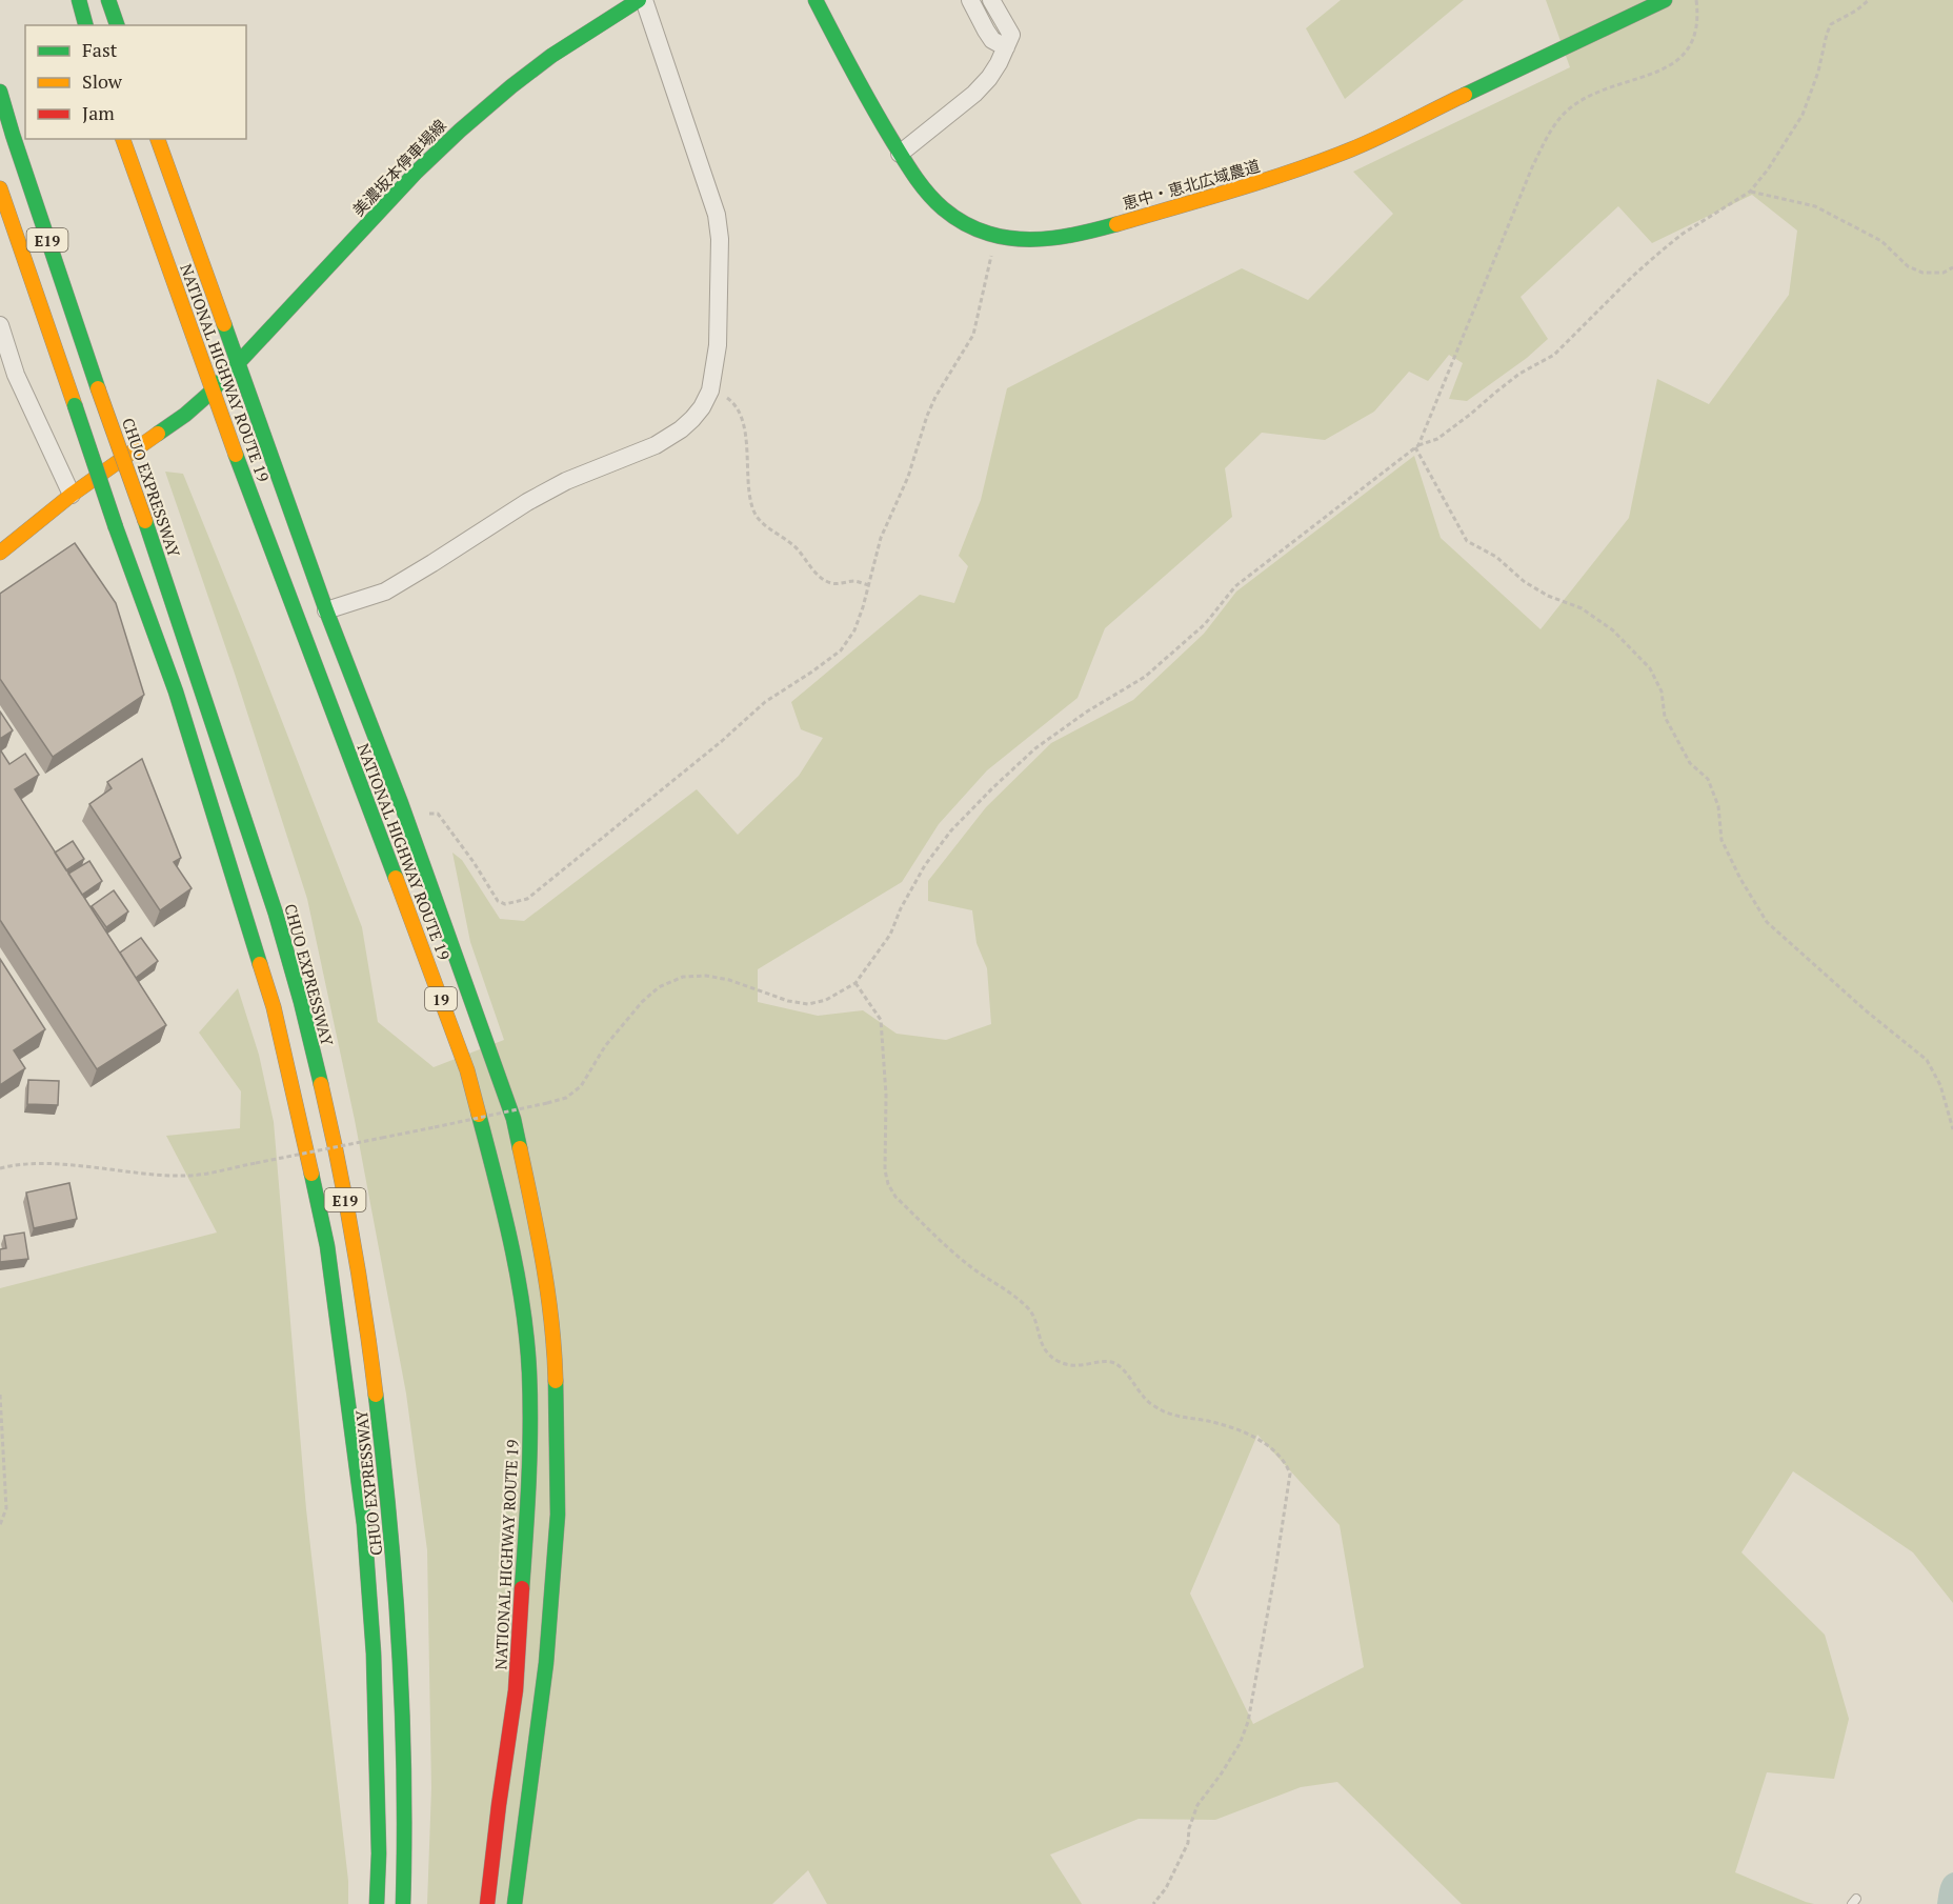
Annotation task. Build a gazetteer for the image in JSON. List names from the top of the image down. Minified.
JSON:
{"streets":{"main road":["美濃坂本停車場線","恵中・恵北広域農道","E19","NATIONAL HIGHWAY ROUTE 19","CHUO EXPRESSWAY","19"]},"crossings":[["美濃坂本停車場線","NATIONAL HIGHWAY ROUTE 19"]],"legend":["Fast","Slow","Jam"]}
